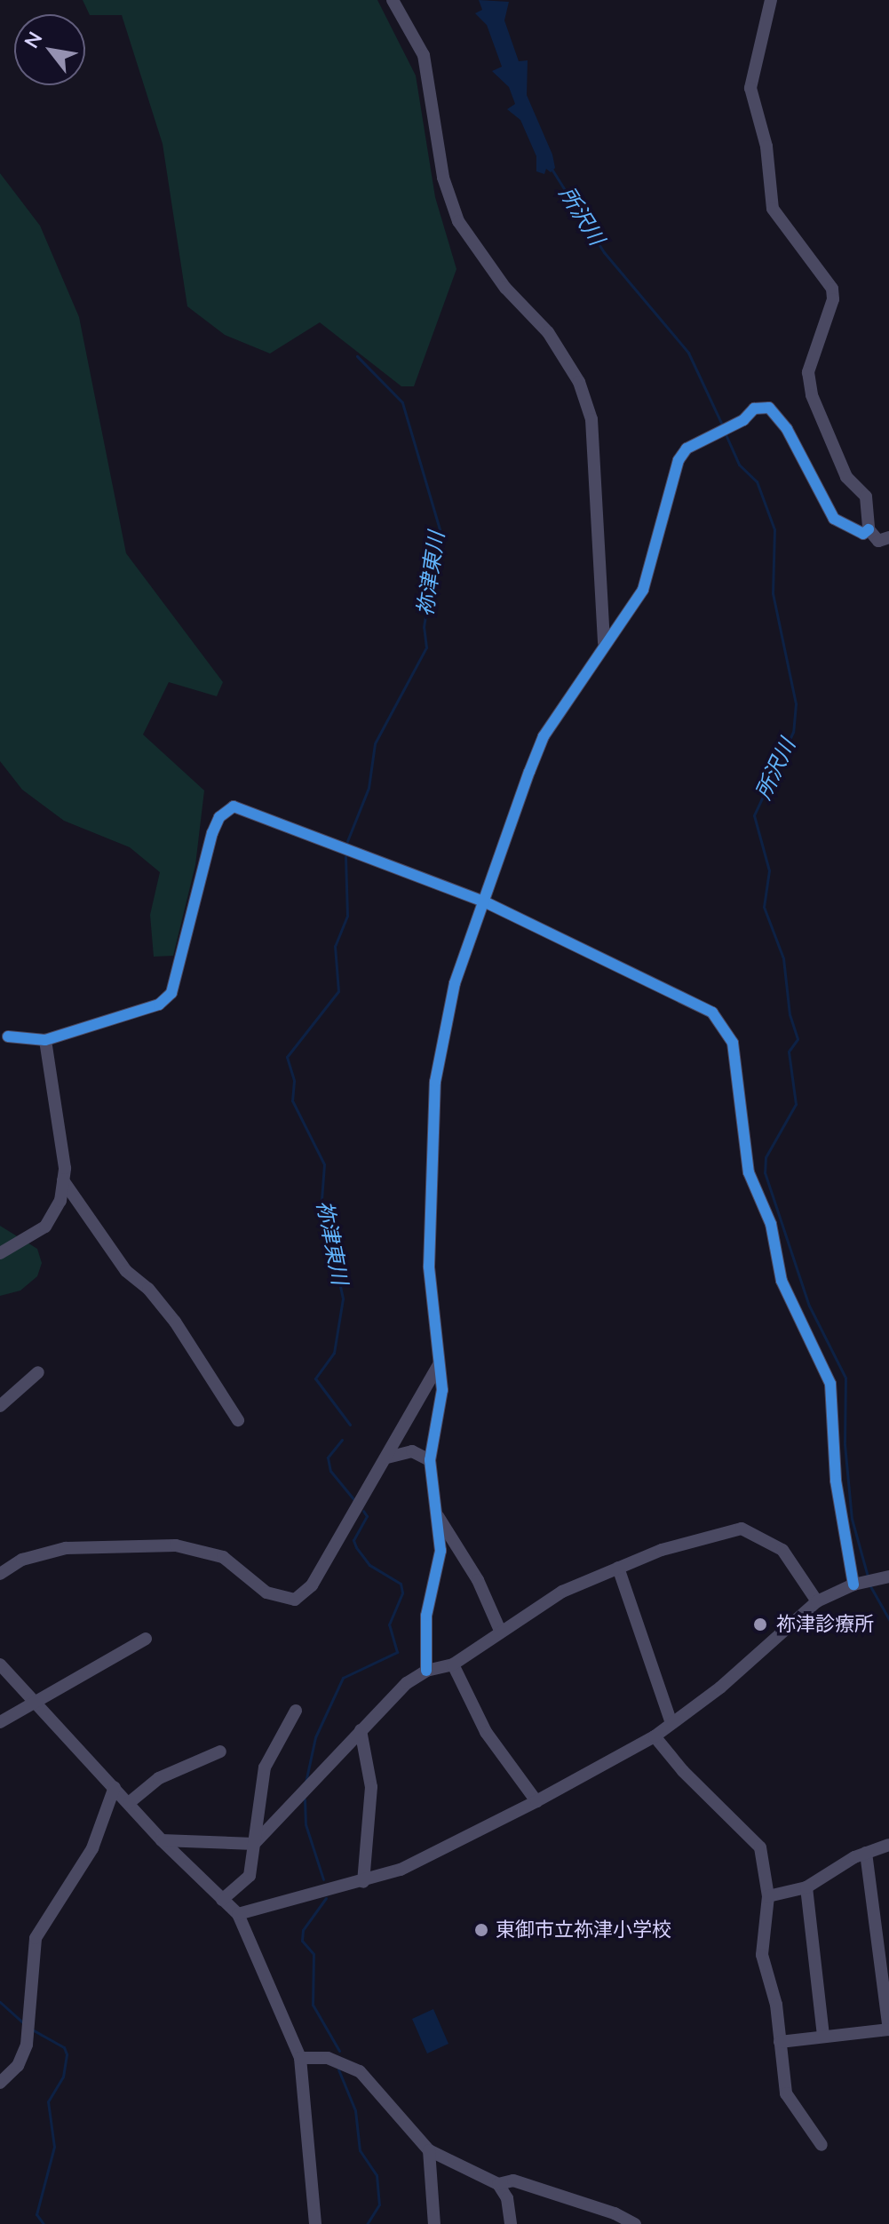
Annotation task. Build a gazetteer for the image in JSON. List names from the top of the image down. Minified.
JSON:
{"water":["所沢川","祢津東川"],"places":["祢津診療所","東御市立祢津小学校"],"north":"top left"}
